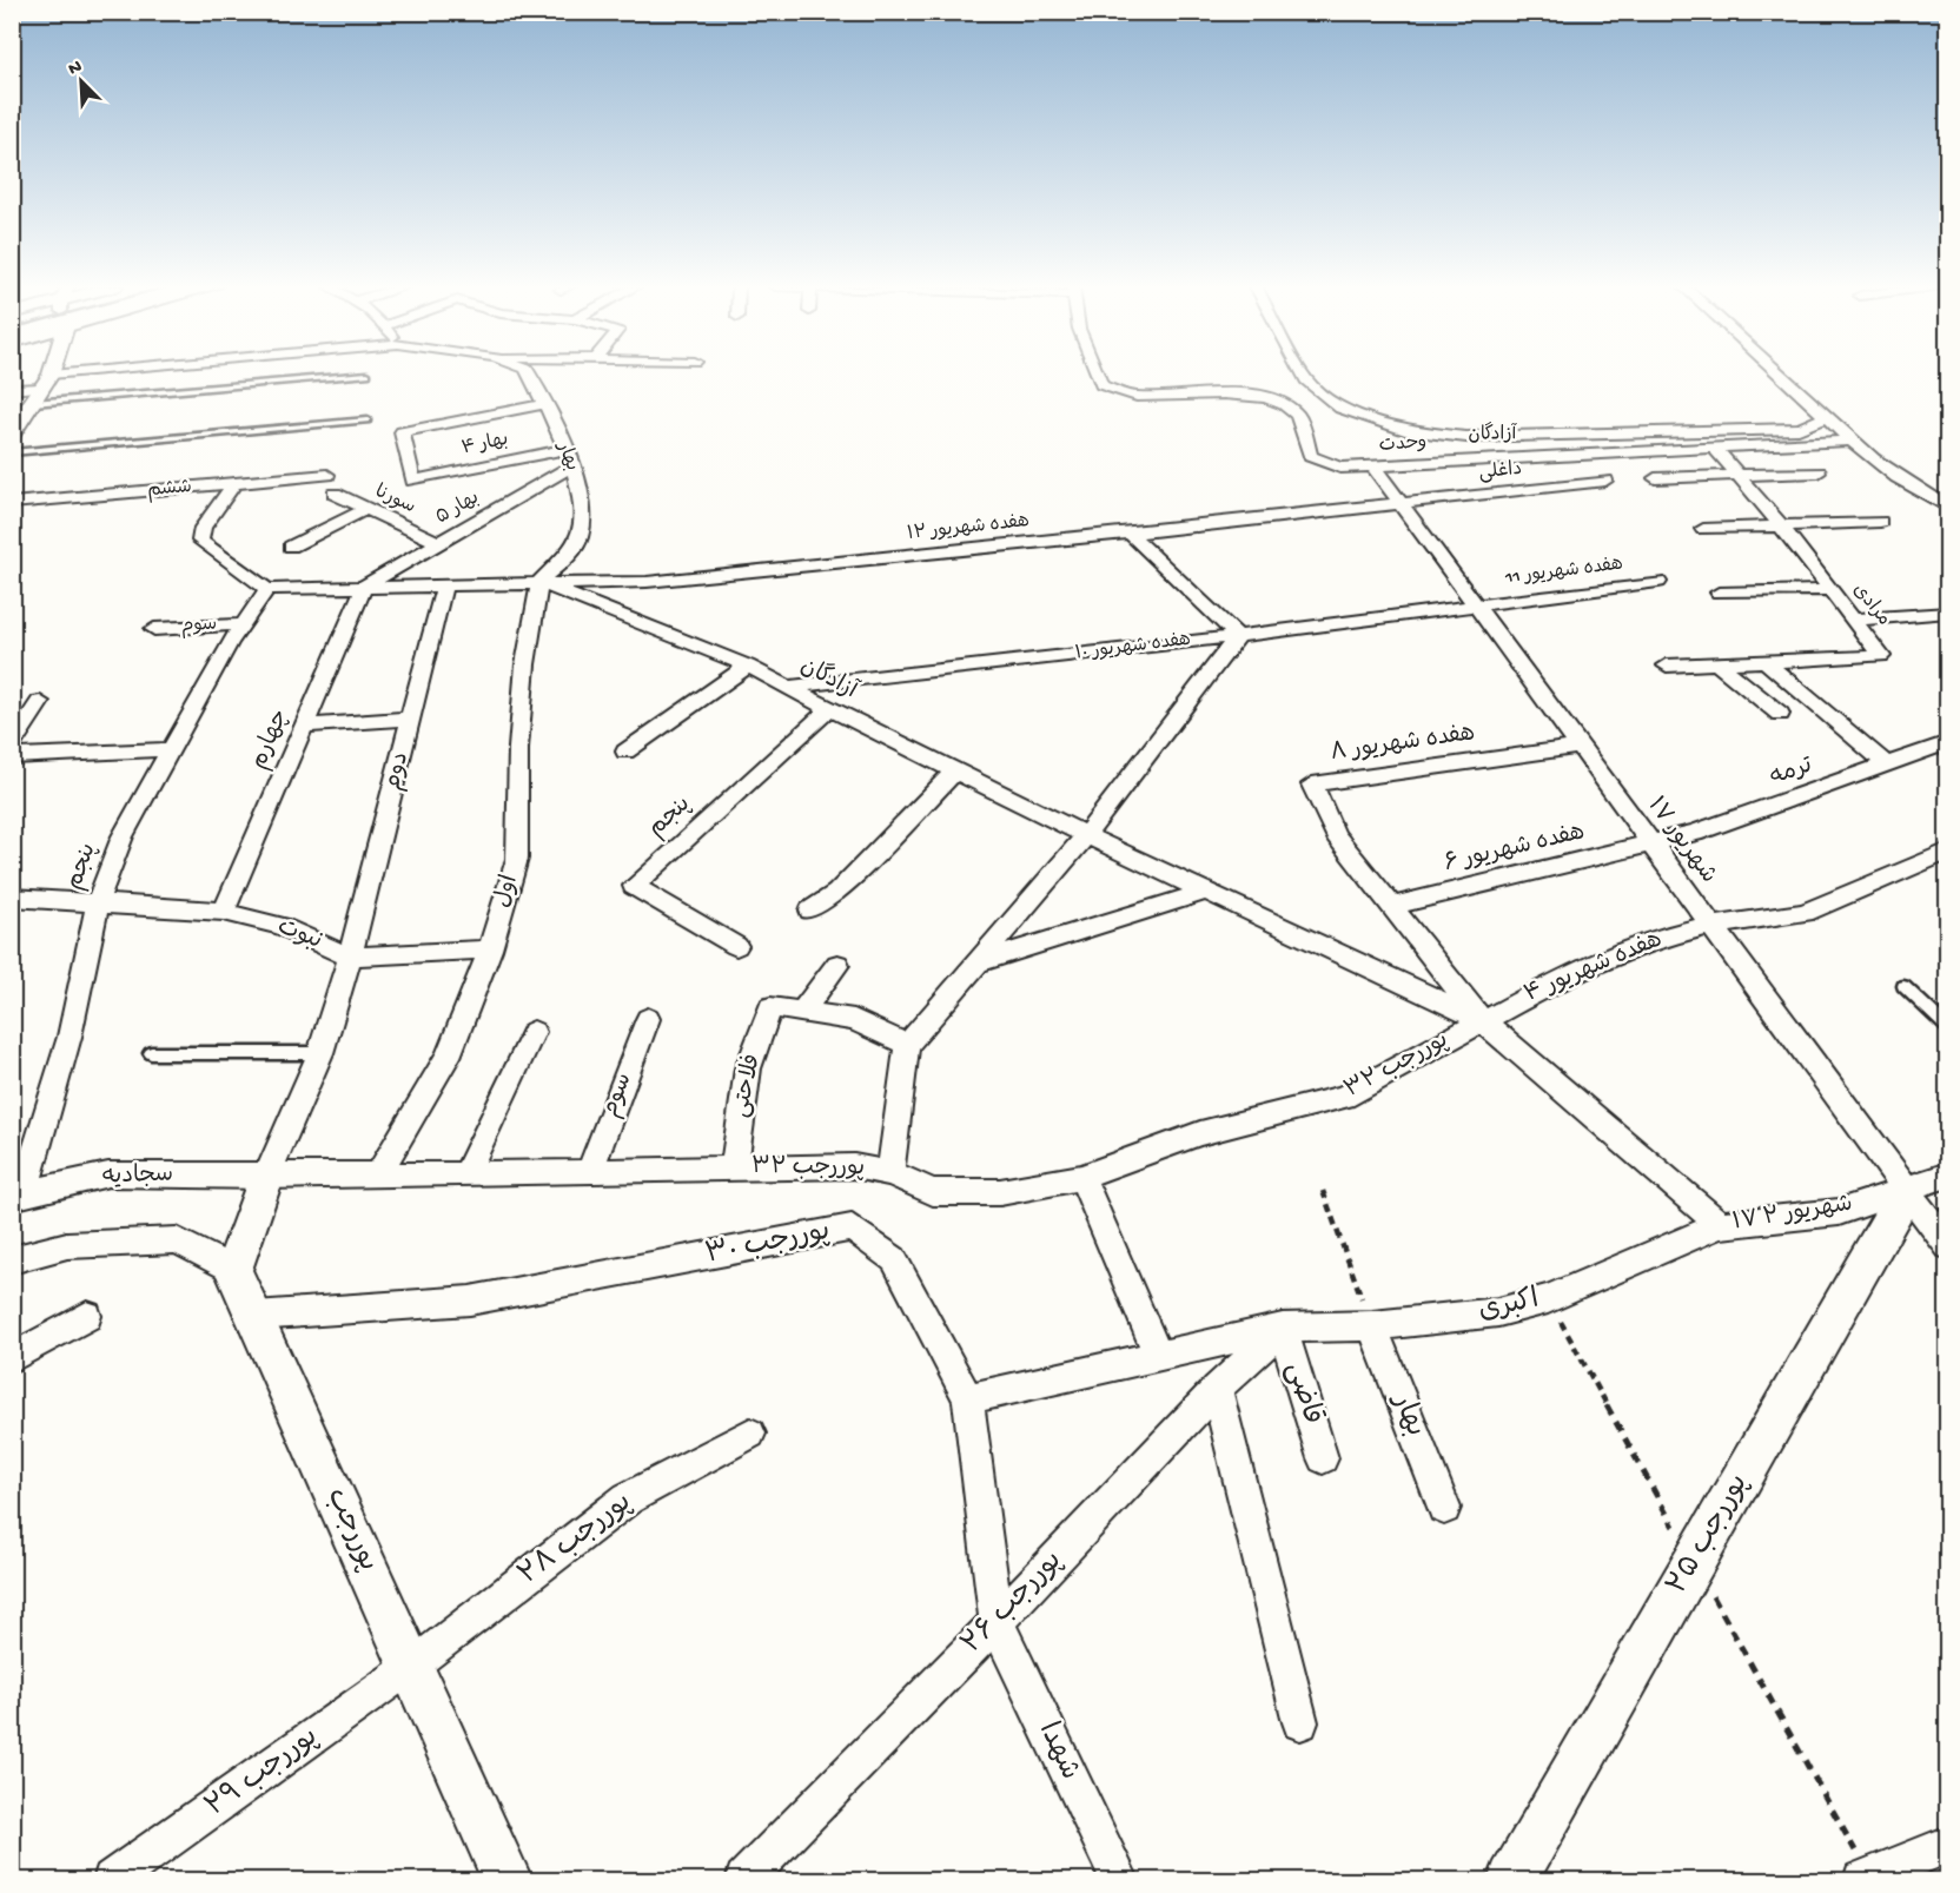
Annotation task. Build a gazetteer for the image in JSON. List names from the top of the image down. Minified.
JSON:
{"streets":{"street":["آزادگان","بهار ۴","وحدت","بهار","داغلی","ششم","سورنا","بهار ۵","هفده شهریور ۱۲","هفده شهریور 11","مرادی","سوم","هفده شهریور ۱۰","چهارم","هفده شهریور ۸","دوم","ترمه","پنجم","۱۷ شهریور","هفده شهریور ۶","اول","نبوت","هفده شهریور ۴","پوررجب ۳۲","فلاحتی","سجادیه","۱۷ شهریور ۲","پوررجب ۳۰","اکبری","قاضی","پوررجب","پوررجب ۲۵","پوررجب ۲۸","پوررجب ۲۶","شهدا","پوررجب ۲۹"]},"crossings":[["آزادگان","بهار"],["آزادگان","هفده شهریور ۱۲"],["آزادگان","هفده شهریور ۱۰"],["آزادگان","هفده شهریور ۸"],["آزادگان","پنجم"],["آزادگان","اول"],["آزادگان","هفده شهریور ۴"],["آزادگان","پوررجب ۳۲"],["بهار ۴","بهار"],["وحدت","مرادی"],["وحدت","۱۷ شهریور"],["بهار","بهار ۵"],["بهار","هفده شهریور ۱۲"],["بهار","اول"],["بهار","اکبری"],["داغلی","هفده شهریور ۱۲"],["داغلی","۱۷ شهریور"],["سورنا","بهار ۵"],["بهار ۵","هفده شهریور ۱۲"],["بهار ۵","چهارم"],["هفده شهریور ۱۲","چهارم"],["هفده شهریور ۱۲","دوم"],["هفده شهریور ۱۲","پنجم"],["هفده شهریور ۱۲","۱۷ شهریور"],["هفده شهریور ۱۲","اول"],["هفده شهریور 11","هفده شهریور ۱۰"],["هفده شهریور 11","۱۷ شهریور"],["سوم","پنجم"],["سوم","پوررجب ۳۲"],["هفده شهریور ۱۰","۱۷ شهریور"],["چهارم","نبوت"],["هفده شهریور ۸","۱۷ شهریور"],["هفده شهریور ۸","هفده شهریور ۶"],["هفده شهریور ۸","هفده شهریور ۴"],["هفده شهریور ۸","پوررجب ۳۲"],["دوم","نبوت"],["ترمه","۱۷ شهریور"],["ترمه","هفده شهریور ۶"],["پنجم","نبوت"],["پنجم","سجادیه"],["۱۷ شهریور","هفده شهریور ۶"],["۱۷ شهریور","هفده شهریور ۴"],["۱۷ شهریور","۱۷ شهریور ۲"],["۱۷ شهریور","پوررجب ۲۵"],["اول","پوررجب ۳۲"],["نبوت","پوررجب ۳۲"],["نبوت","سجادیه"],["هفده شهریور ۴","پوررجب ۳۲"],["پوررجب ۳۲","فلاحتی"],["پوررجب ۳۲","سجادیه"],["۱۷ شهریور ۲","اکبری"],["۱۷ شهریور ۲","پوررجب ۲۵"],["پوررجب ۳۰","اکبری"],["پوررجب ۳۰","پوررجب"],["پوررجب ۳۰","پوررجب ۲۶"],["پوررجب ۳۰","شهدا"],["اکبری","قاضی"],["اکبری","پوررجب ۲۶"],["قاضی","پوررجب ۲۶"],["پوررجب","پوررجب ۲۸"],["پوررجب","پوررجب ۲۹"],["پوررجب ۲۸","پوررجب ۲۹"],["پوررجب ۲۶","شهدا"]],"north":"top left"}
